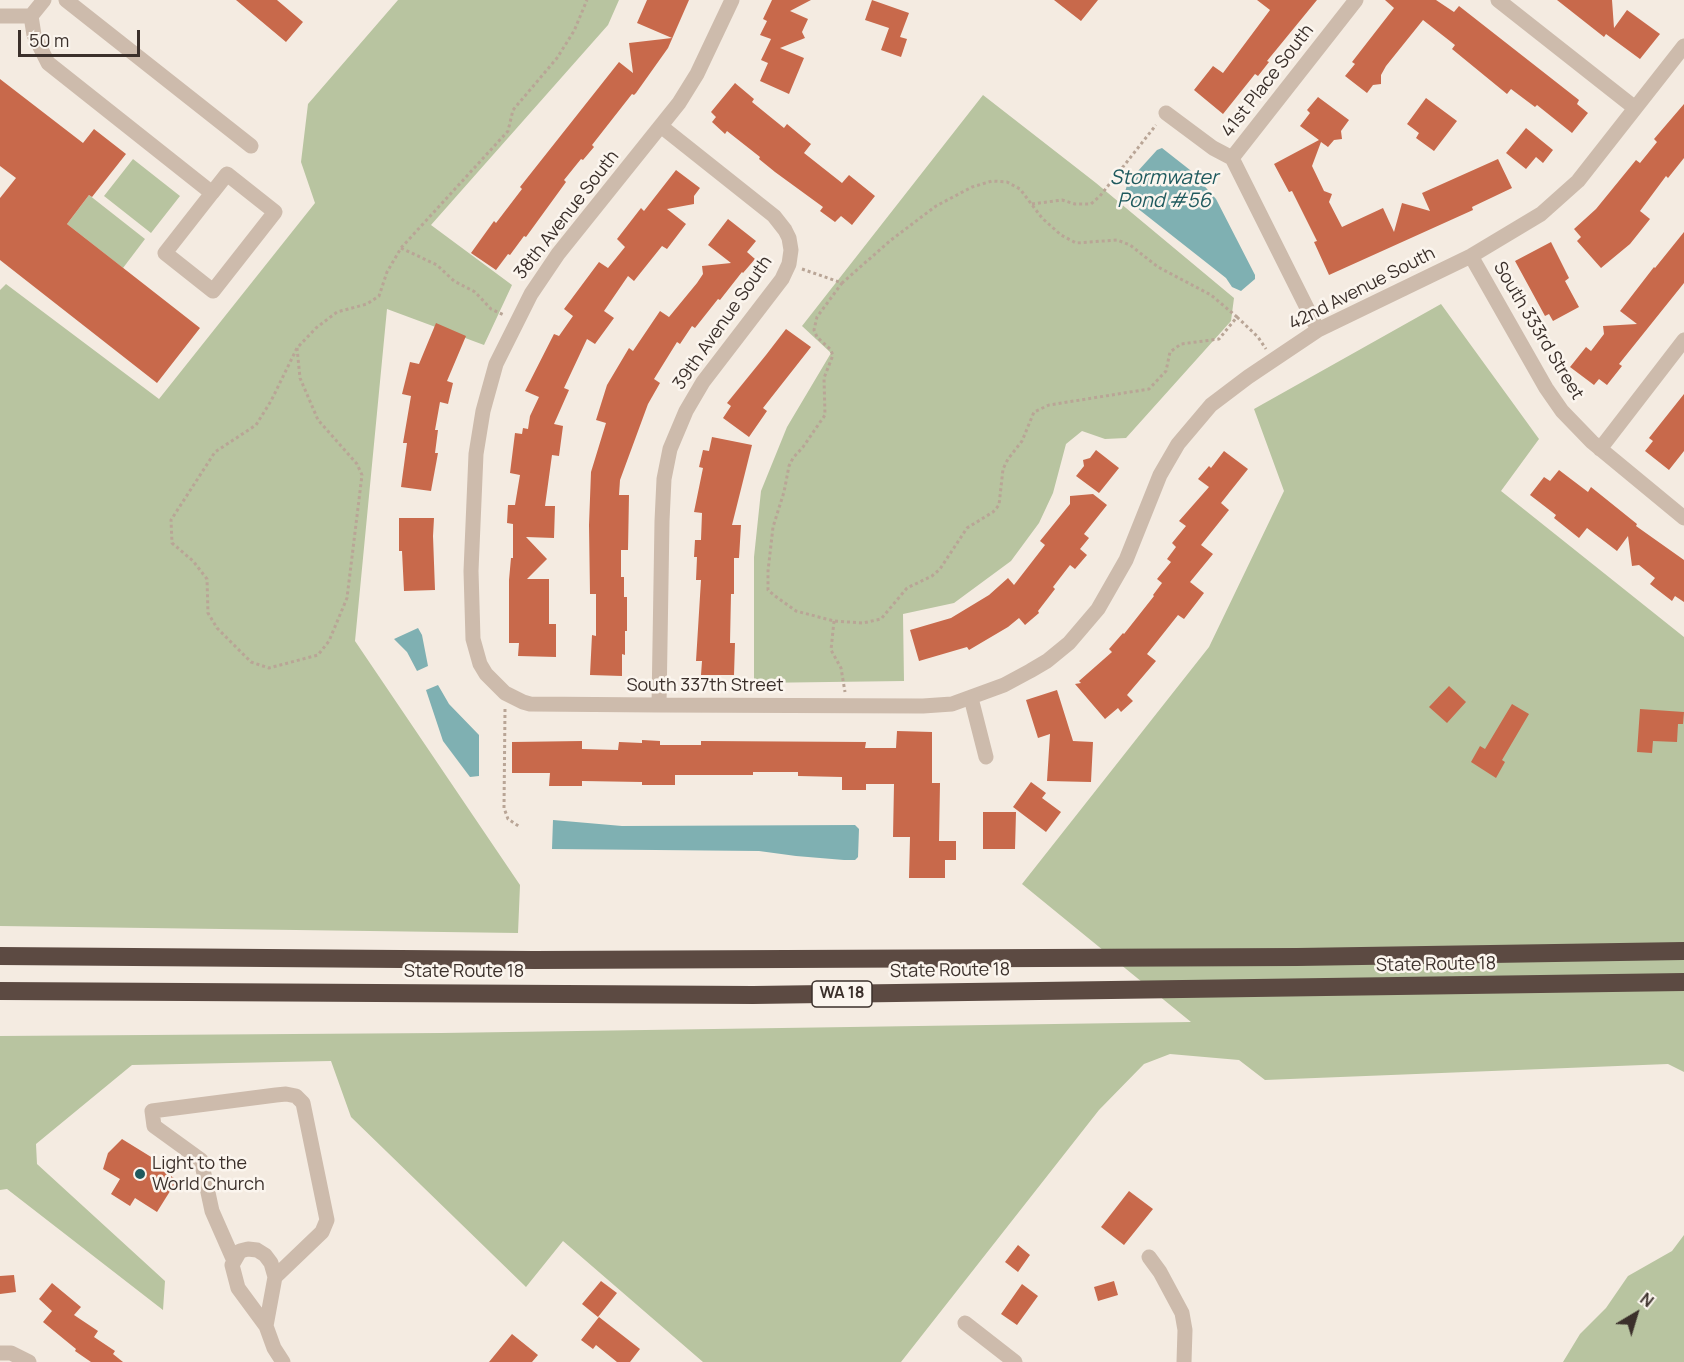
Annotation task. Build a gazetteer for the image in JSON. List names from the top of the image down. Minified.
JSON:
{"streets":{"highway":["State Route 18","WA 18"],"street":["41st Place South","38th Avenue South","42nd Avenue South","39th Avenue South","South 333rd Street","South 337th Street"]},"crossings":[["38th Avenue South","39th Avenue South"],["38th Avenue South","South 337th Street"],["42nd Avenue South","South 333rd Street"],["42nd Avenue South","South 337th Street"],["39th Avenue South","South 337th Street"]],"water":["Stormwater Pond #56"],"places":["Light to the World Church"],"scale_bar":"50 m","north":"top right"}
